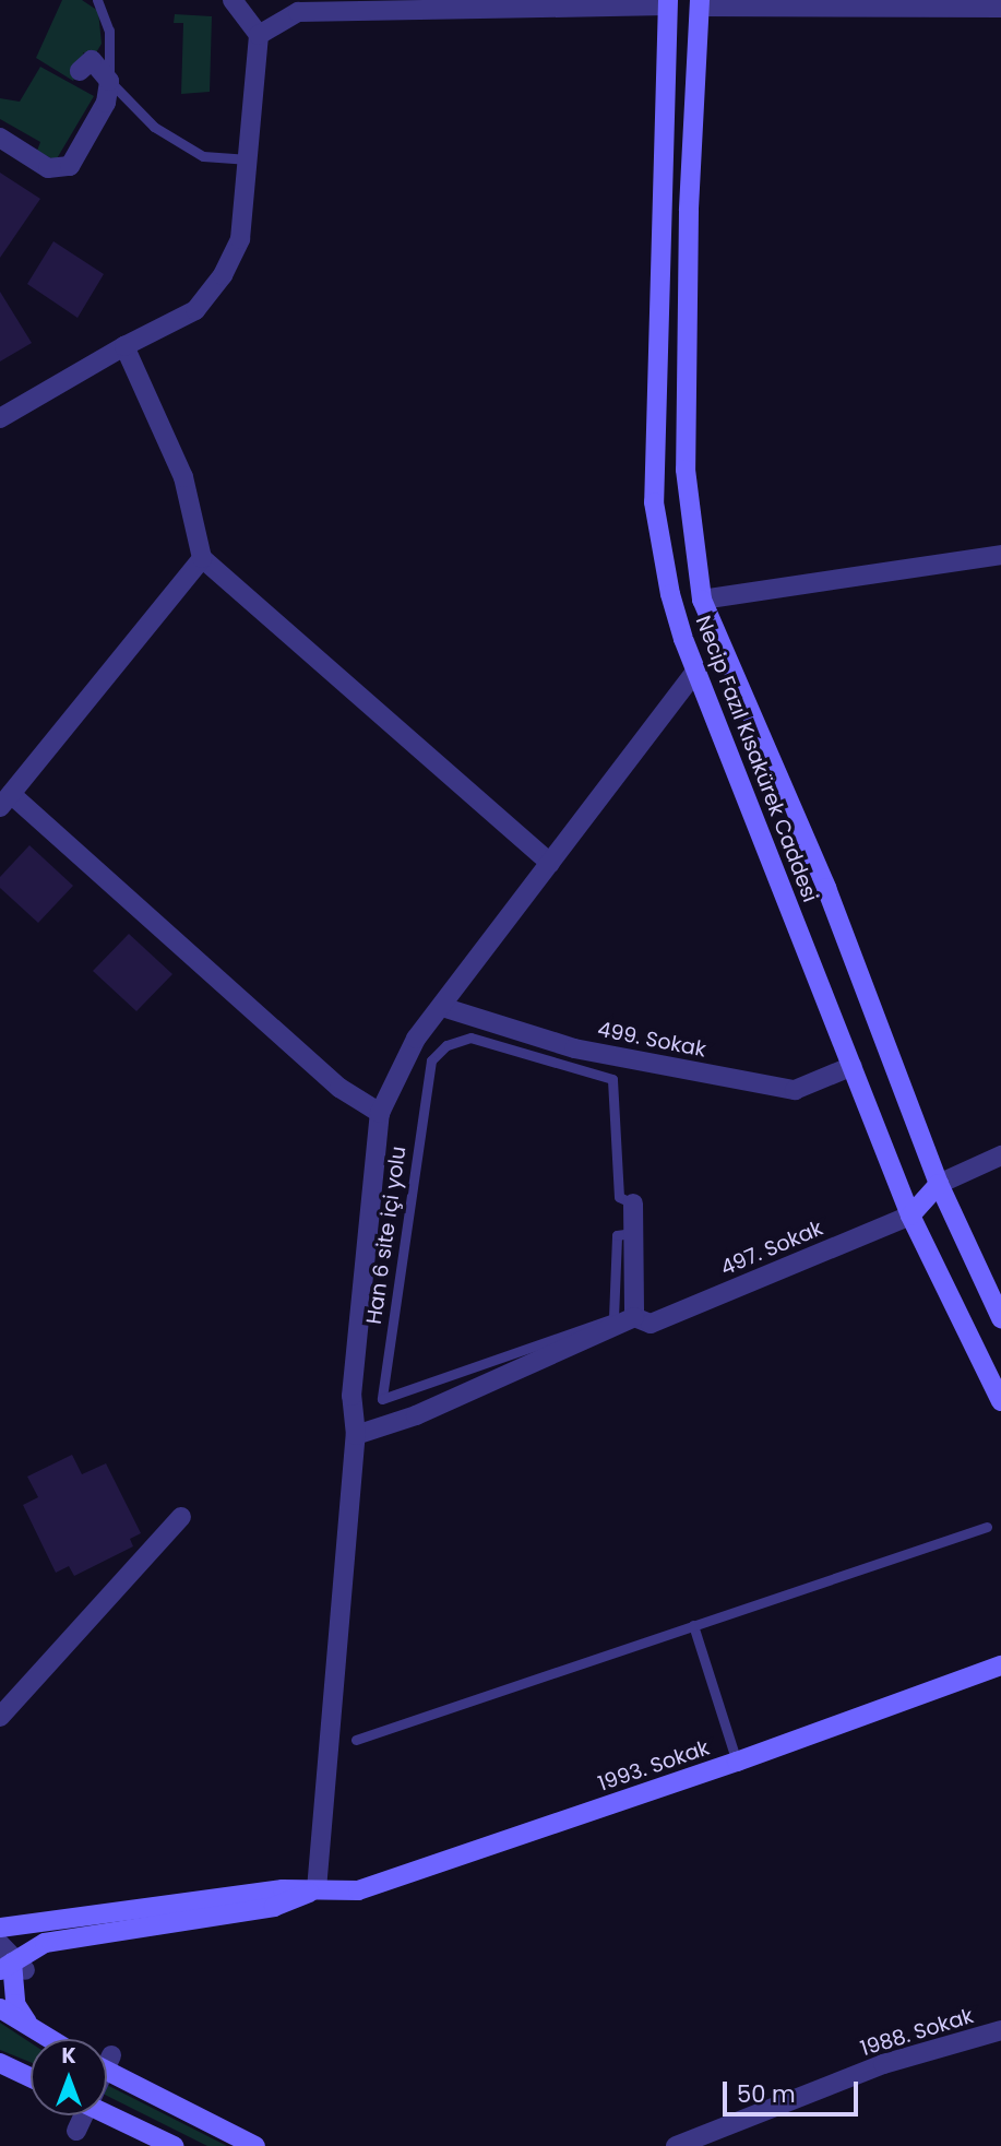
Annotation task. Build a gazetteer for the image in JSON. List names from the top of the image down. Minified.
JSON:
{"streets":{"main road":["Necip Fazıl Kısakürek Caddesi","1993. Sokak"],"street":["499. Sokak","497. Sokak","1988. Sokak"],"lane":["Han 6 site içi yolu"]},"crossings":[["Necip Fazıl Kısakürek Caddesi","499. Sokak"],["Necip Fazıl Kısakürek Caddesi","497. Sokak"]],"scale_bar":"50 m","north":"top"}
